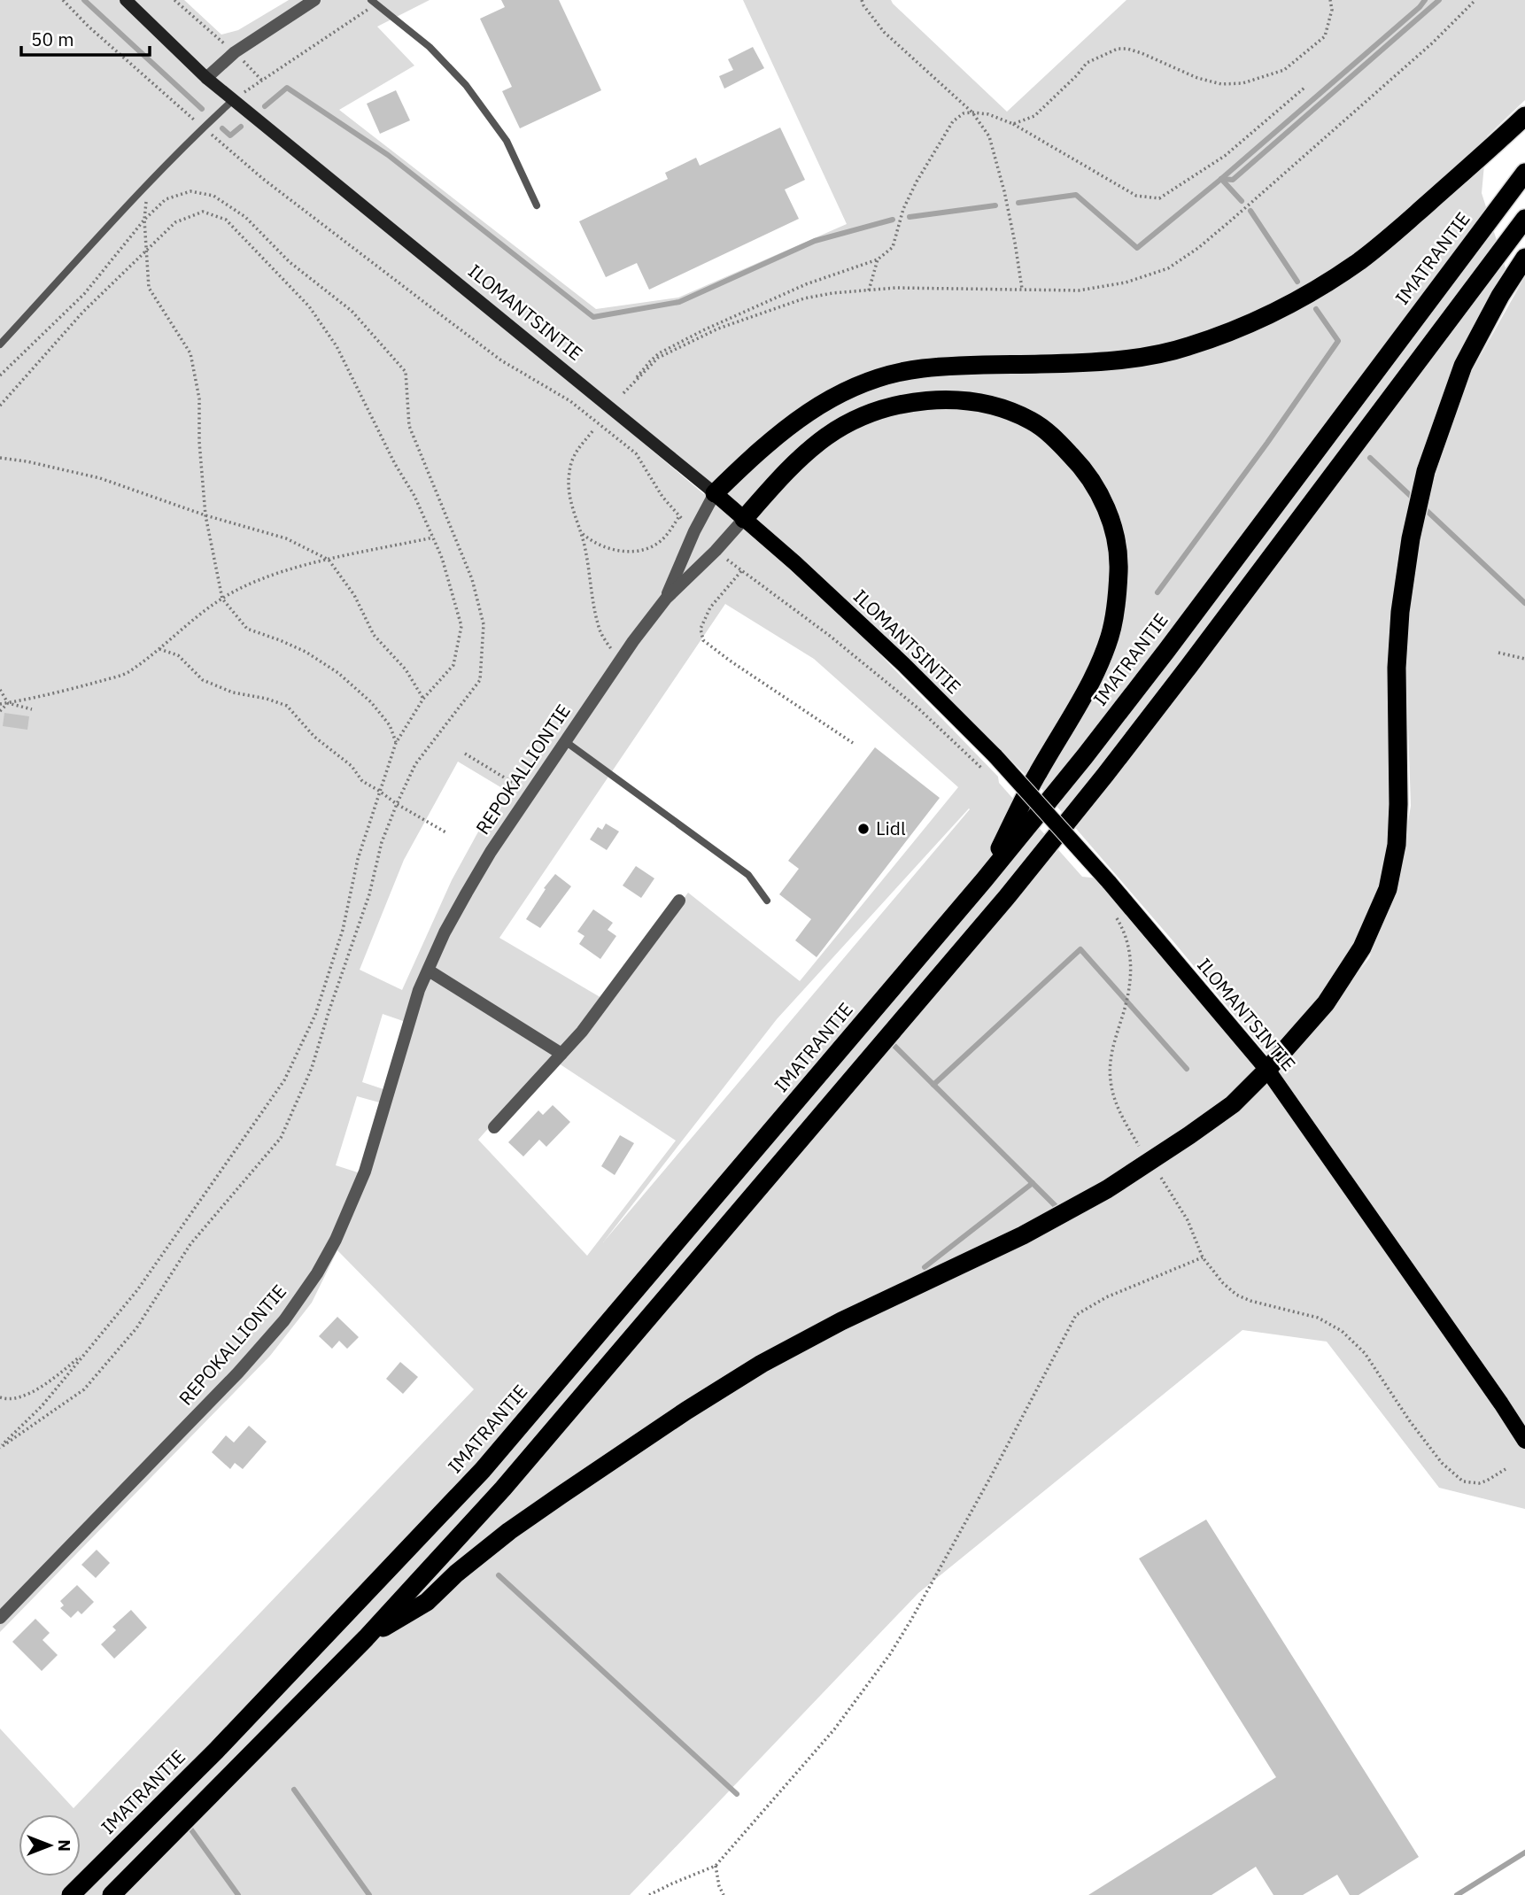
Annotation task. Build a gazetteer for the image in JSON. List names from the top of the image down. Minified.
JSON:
{"streets":{"highway":["IMATRANTIE"],"main road":["ILOMANTSINTIE"],"street":["REPOKALLIONTIE"]},"crossings":[["ILOMANTSINTIE","REPOKALLIONTIE"]],"places":["Lidl"],"scale_bar":"50 m","north":"right"}
